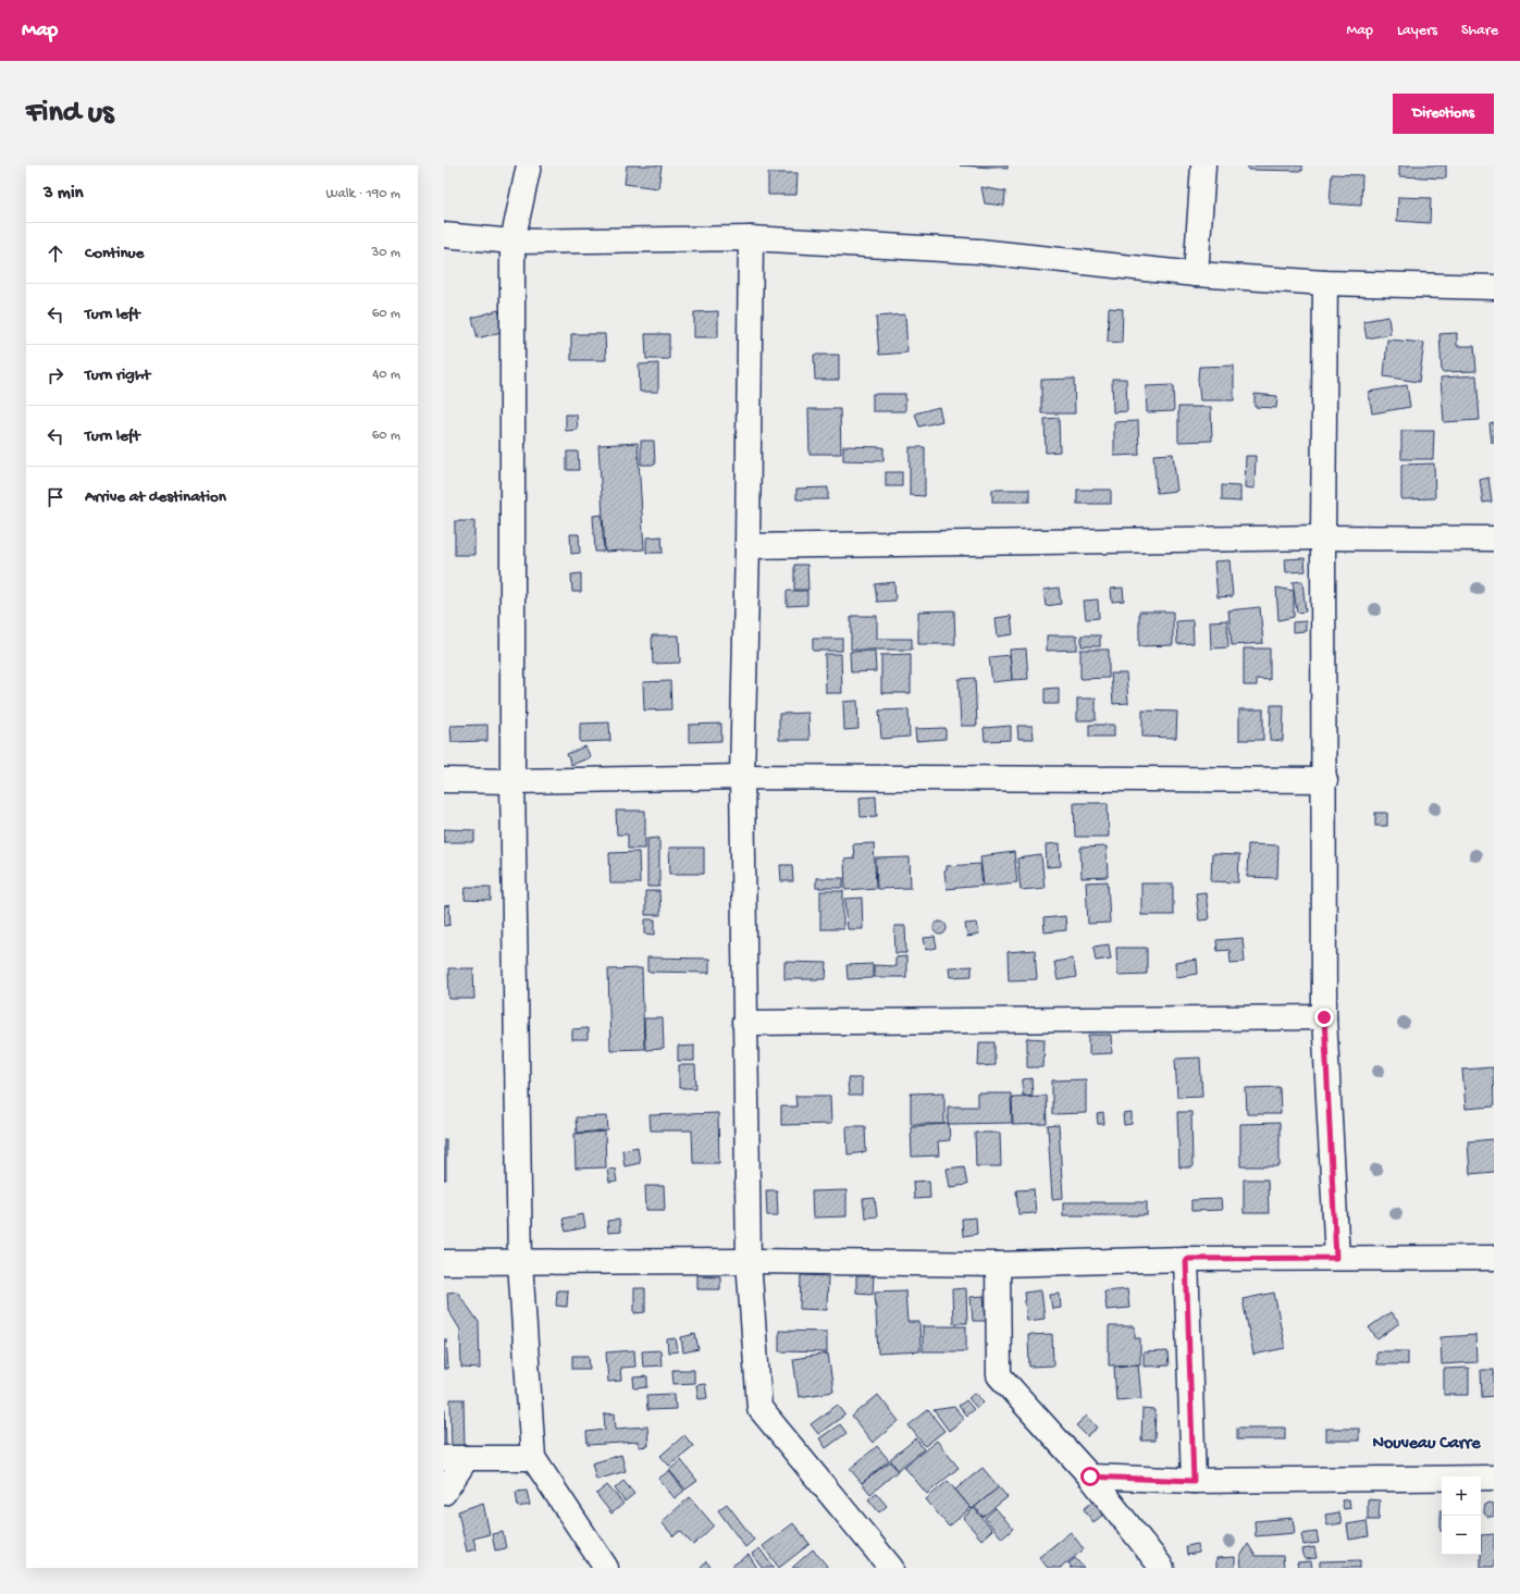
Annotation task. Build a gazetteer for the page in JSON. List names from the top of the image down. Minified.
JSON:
{"districts":["Nouveau Carre"],"page":{"header":"Map","nav":["Map","Layers","Share"],"buttons":"Directions","title":"Find us","heading":["3 min","Walk · 190 m"],"list":[["Continue","30 m"],["Turn left","60 m"],["Turn right","40 m"],["Turn left","60 m"],"Arrive at destination"],"map_buttons":["+","−"]}}
